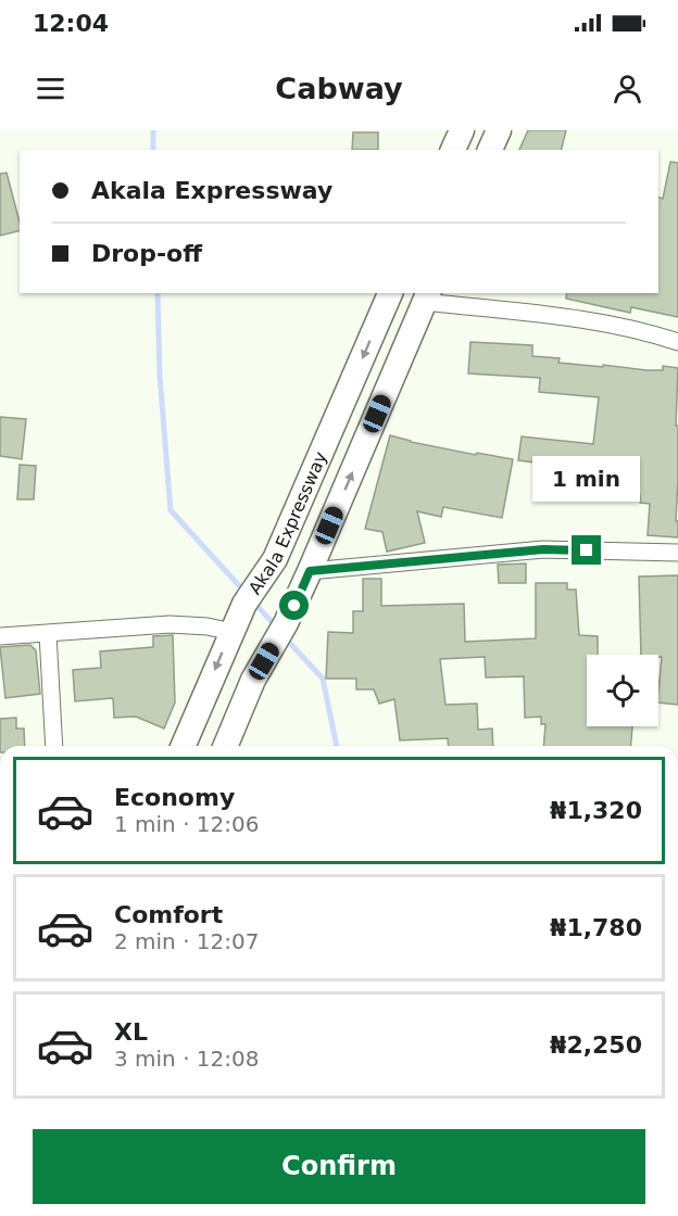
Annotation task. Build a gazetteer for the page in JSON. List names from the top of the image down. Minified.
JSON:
{"streets":{"main road":["Akala Expressway"]},"page":{"status":"12:04","header":"Cabway","banner":["Akala Expressway","Drop-off"],"bubble":"1 min","list":[{"name":"Economy","note":"1 min · 12:06","value":"₦1,320"},{"name":"Comfort","note":"2 min · 12:07","value":"₦1,780"},{"name":"XL","note":"3 min · 12:08","value":"₦2,250"}],"buttons":"Confirm"}}
